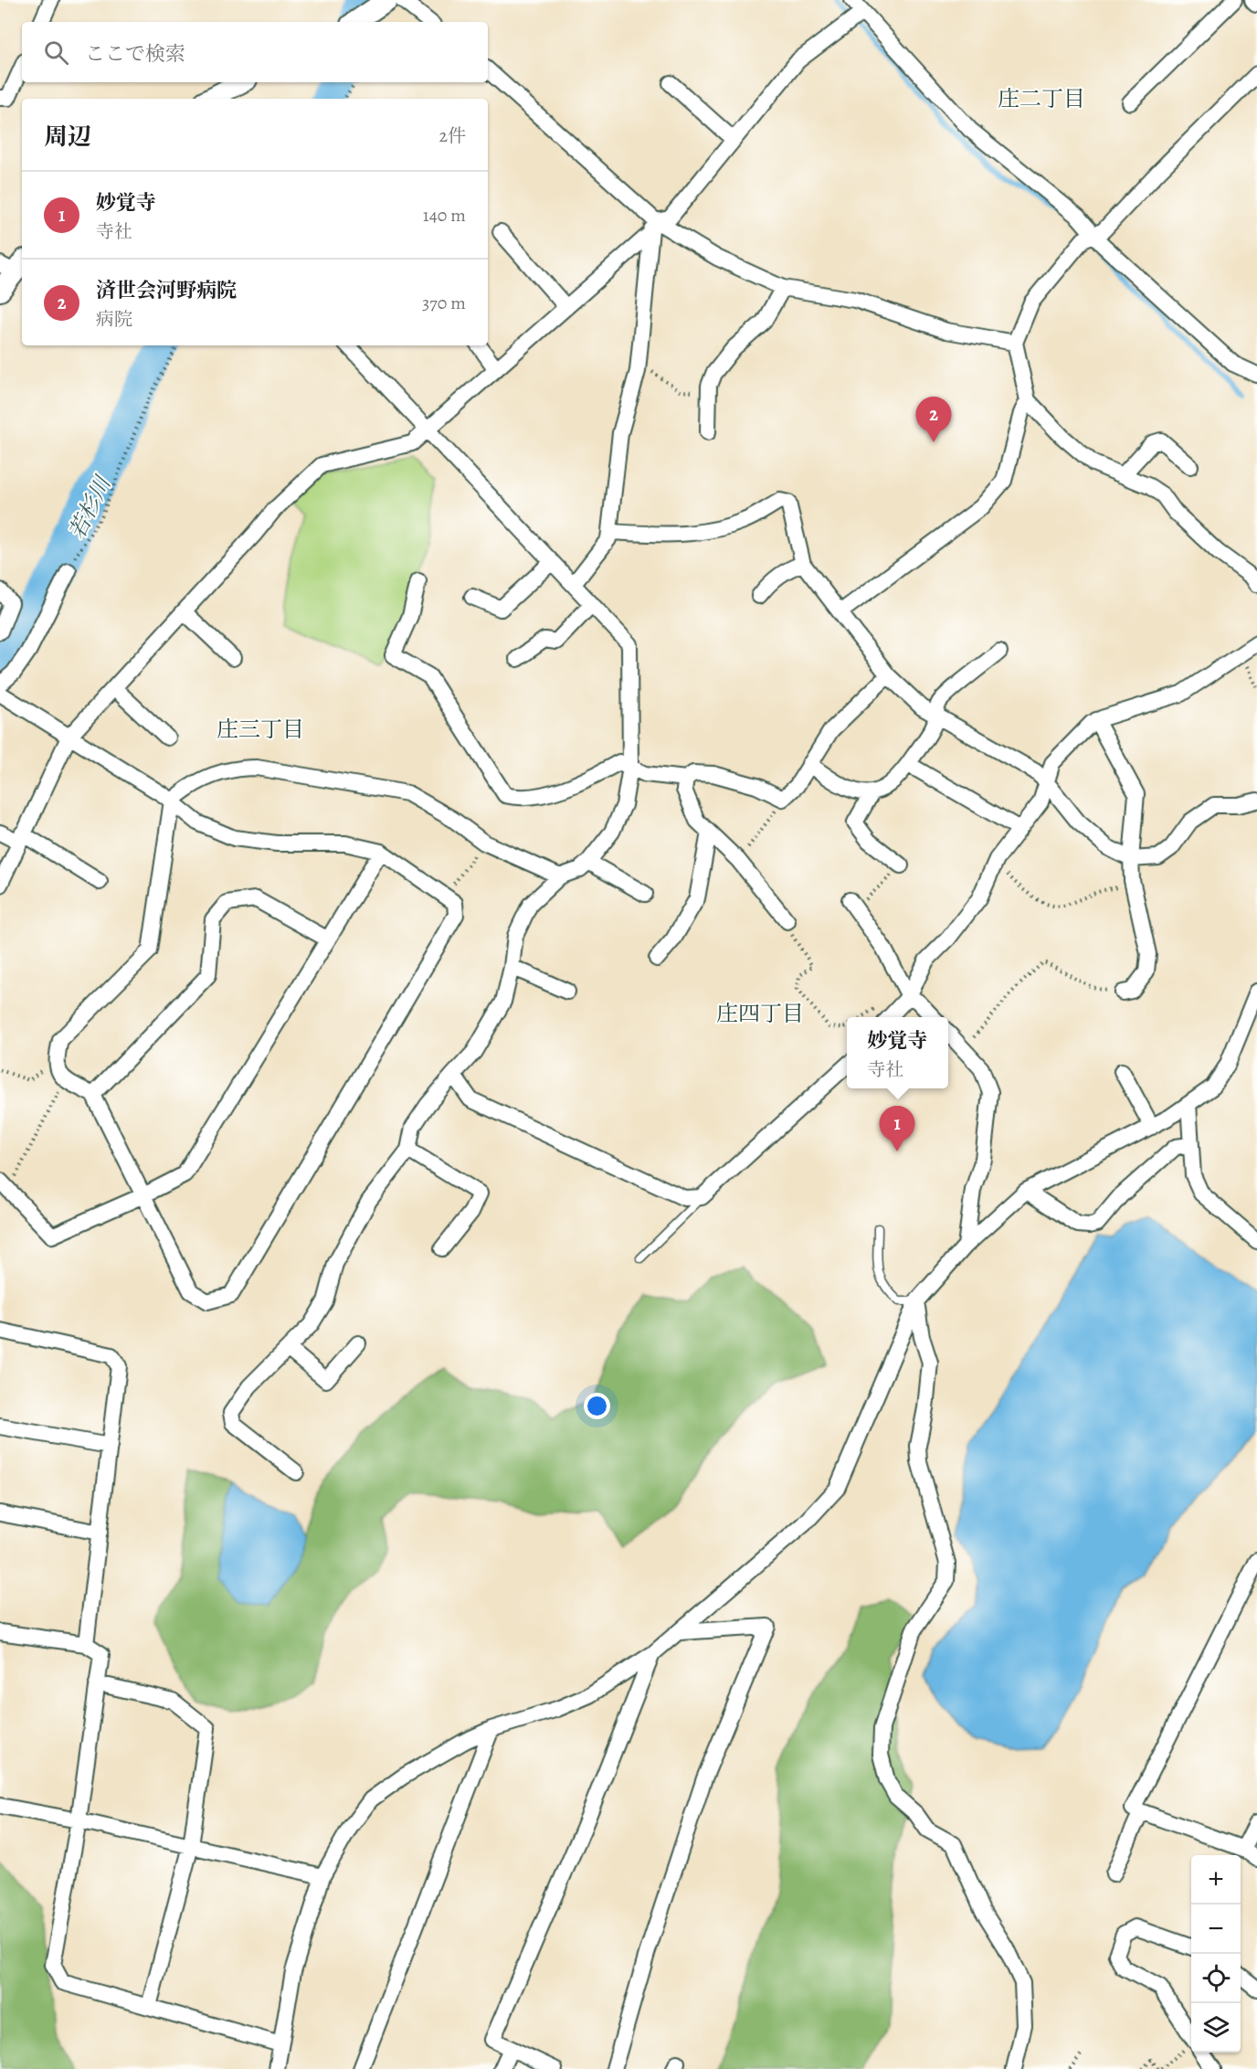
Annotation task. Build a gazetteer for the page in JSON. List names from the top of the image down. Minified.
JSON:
{"districts":["庄二丁目","庄三丁目","庄四丁目"],"water":["若杉川"],"page":{"search":"ここで検索","heading":["周辺","2件"],"list":[{"mark":"1","name":"妙覚寺","note":"寺社","value":"140 m"},{"mark":"2","name":"済世会河野病院","note":"病院","value":"370 m"}],"pins":["2","1"],"popup":["妙覚寺","寺社"],"map_buttons":["+","−"]}}
